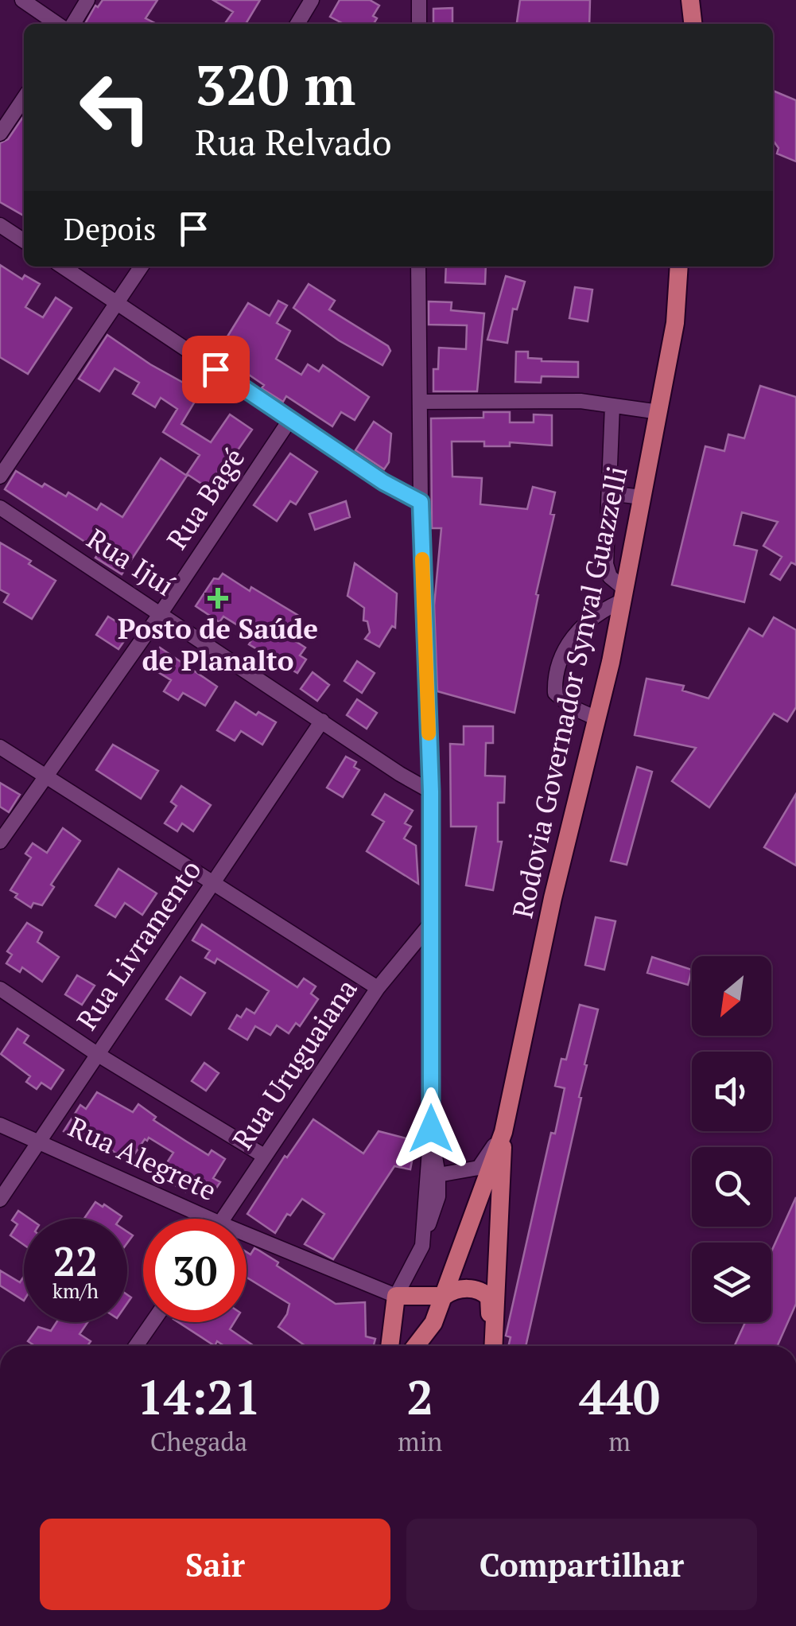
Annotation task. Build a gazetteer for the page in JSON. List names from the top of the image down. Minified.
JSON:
{"streets":{"main road":["Rodovia Governador Synval Guazzelli"],"street":["Rua Bagé","Rua Ijuí","Rua Livramento","Rua Uruguaiana","Rua Alegrete"]},"crossings":[["Rua Bagé","Rua Ijuí"],["Rua Ijuí","Rua Livramento"],["Rua Livramento","Rua Alegrete"]],"places":{"health":["Posto de Saúde de Planalto"]},"north":"bottom left","page":{"turn":["320 m","Rua Relvado"],"then":"Depois","speed":"22 km/h","limit":"30","eta":["14:21","Chegada","2","min","440","m"],"buttons":["Sair","Compartilhar"]}}
